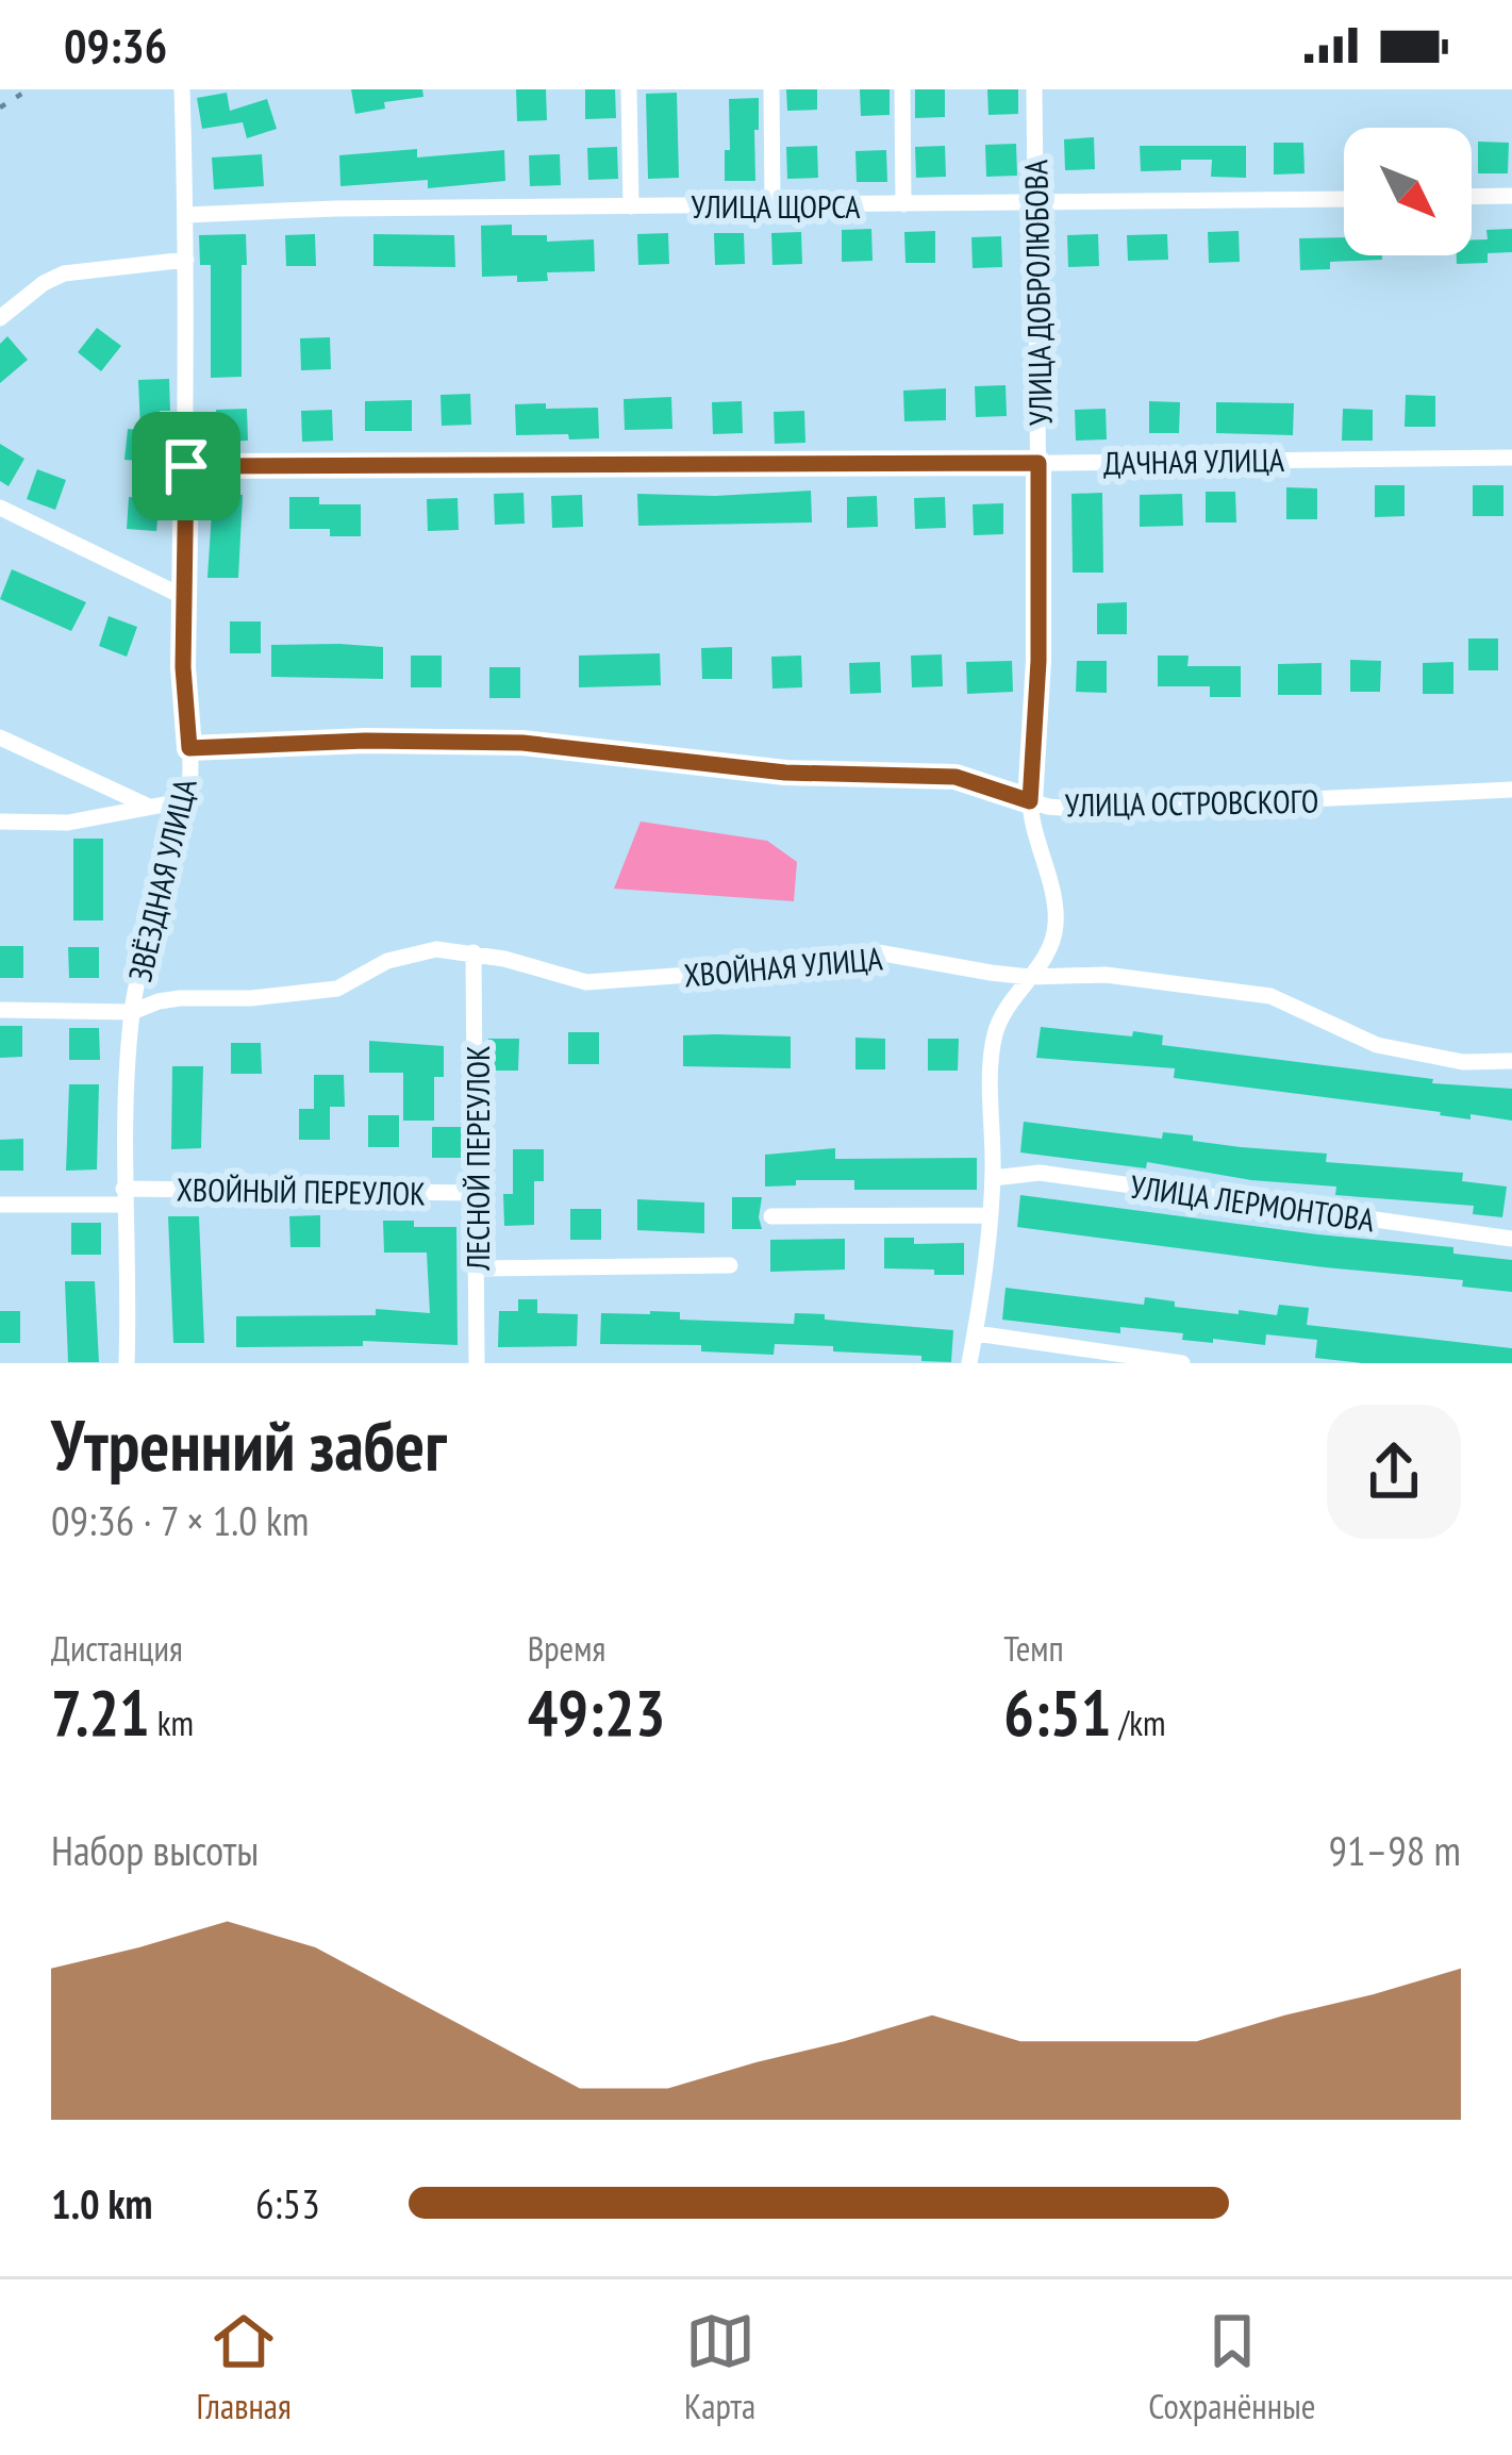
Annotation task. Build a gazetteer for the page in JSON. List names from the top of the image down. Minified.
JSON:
{"streets":{"street":["УЛИЦА ЩОРСА","УЛИЦА ДОБРОЛЮБОВА","ДАЧНАЯ УЛИЦА","УЛИЦА ОСТРОВСКОГО","ЗВЁЗДНАЯ УЛИЦА","ХВОЙНАЯ УЛИЦА","ЛЕСНОЙ ПЕРЕУЛОК","ХВОЙНЫЙ ПЕРЕУЛОК","УЛИЦА ЛЕРМОНТОВА"]},"crossings":[["УЛИЦА ЩОРСА","УЛИЦА ДОБРОЛЮБОВА"],["УЛИЦА ЩОРСА","ЗВЁЗДНАЯ УЛИЦА"],["УЛИЦА ДОБРОЛЮБОВА","ДАЧНАЯ УЛИЦА"],["УЛИЦА ДОБРОЛЮБОВА","УЛИЦА ОСТРОВСКОГО"],["УЛИЦА ДОБРОЛЮБОВА","ХВОЙНАЯ УЛИЦА"],["УЛИЦА ДОБРОЛЮБОВА","УЛИЦА ЛЕРМОНТОВА"],["ДАЧНАЯ УЛИЦА","ЗВЁЗДНАЯ УЛИЦА"],["УЛИЦА ОСТРОВСКОГО","ЗВЁЗДНАЯ УЛИЦА"],["ЗВЁЗДНАЯ УЛИЦА","ХВОЙНАЯ УЛИЦА"],["ЗВЁЗДНАЯ УЛИЦА","ХВОЙНЫЙ ПЕРЕУЛОК"],["ХВОЙНАЯ УЛИЦА","ЛЕСНОЙ ПЕРЕУЛОК"],["ЛЕСНОЙ ПЕРЕУЛОК","ХВОЙНЫЙ ПЕРЕУЛОК"]],"north":"bottom right","page":{"status":"09:36","heading":["Утренний забег","09:36 · 7 × 1.0 km"],"stats":[["Дистанция","7.21 km"],["Время","49:23"],["Темп","6:51 /km"]],"chart":["Набор высоты","91–98 m"],"list":[{"name":"1.0 km","note":"6:53"}],"tabs":["Главная","Карта","Сохранённые"]}}
